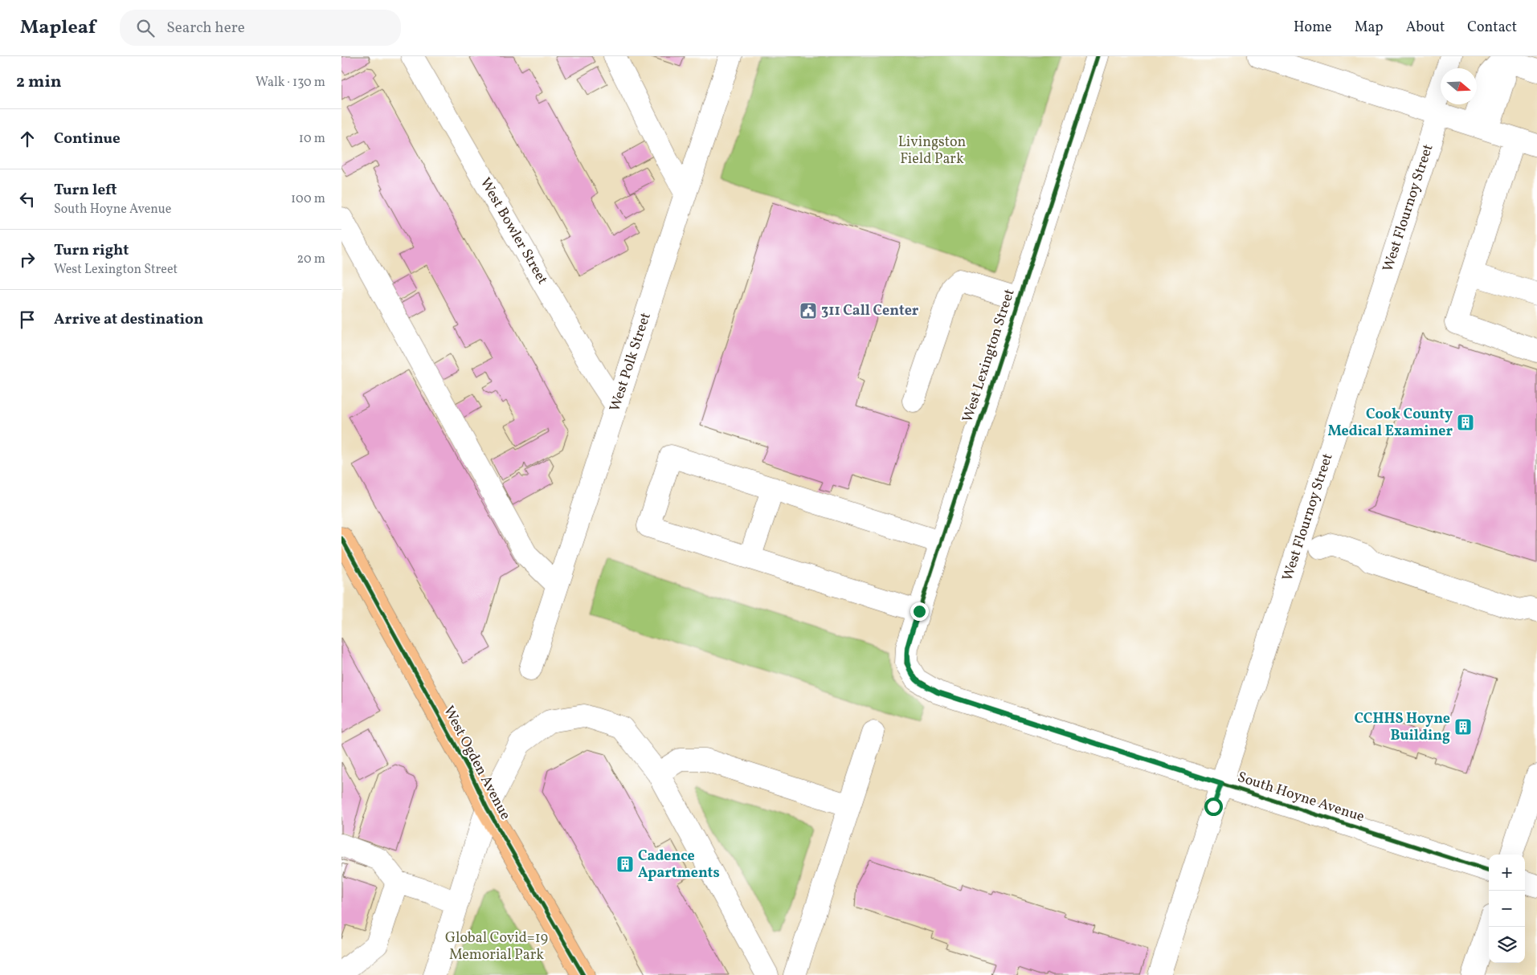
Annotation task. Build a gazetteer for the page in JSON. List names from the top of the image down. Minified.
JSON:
{"streets":{"main road":["West Ogden Avenue"],"street":["West Flournoy Street","West Bowler Street","West Lexington Street","West Polk Street","South Hoyne Avenue"]},"crossings":[["West Flournoy Street","South Hoyne Avenue"],["West Bowler Street","West Polk Street"],["West Lexington Street","South Hoyne Avenue"]],"parks":["Livingston Field Park","Global Covid=19 Memorial Park"],"places":{"public building":["311 Call Center"],"building":["Cook County Medical Examiner","CCHHS Hoyne Building","Cadence Apartments"]},"north":"right","page":{"header":"Mapleaf","search":"Search here","nav":["Home","Map","About","Contact"],"heading":["2 min","Walk · 130 m"],"list":[["Continue","10 m"],["Turn left","South Hoyne Avenue","100 m"],["Turn right","West Lexington Street","20 m"],"Arrive at destination"],"map_buttons":["+","−"]}}
